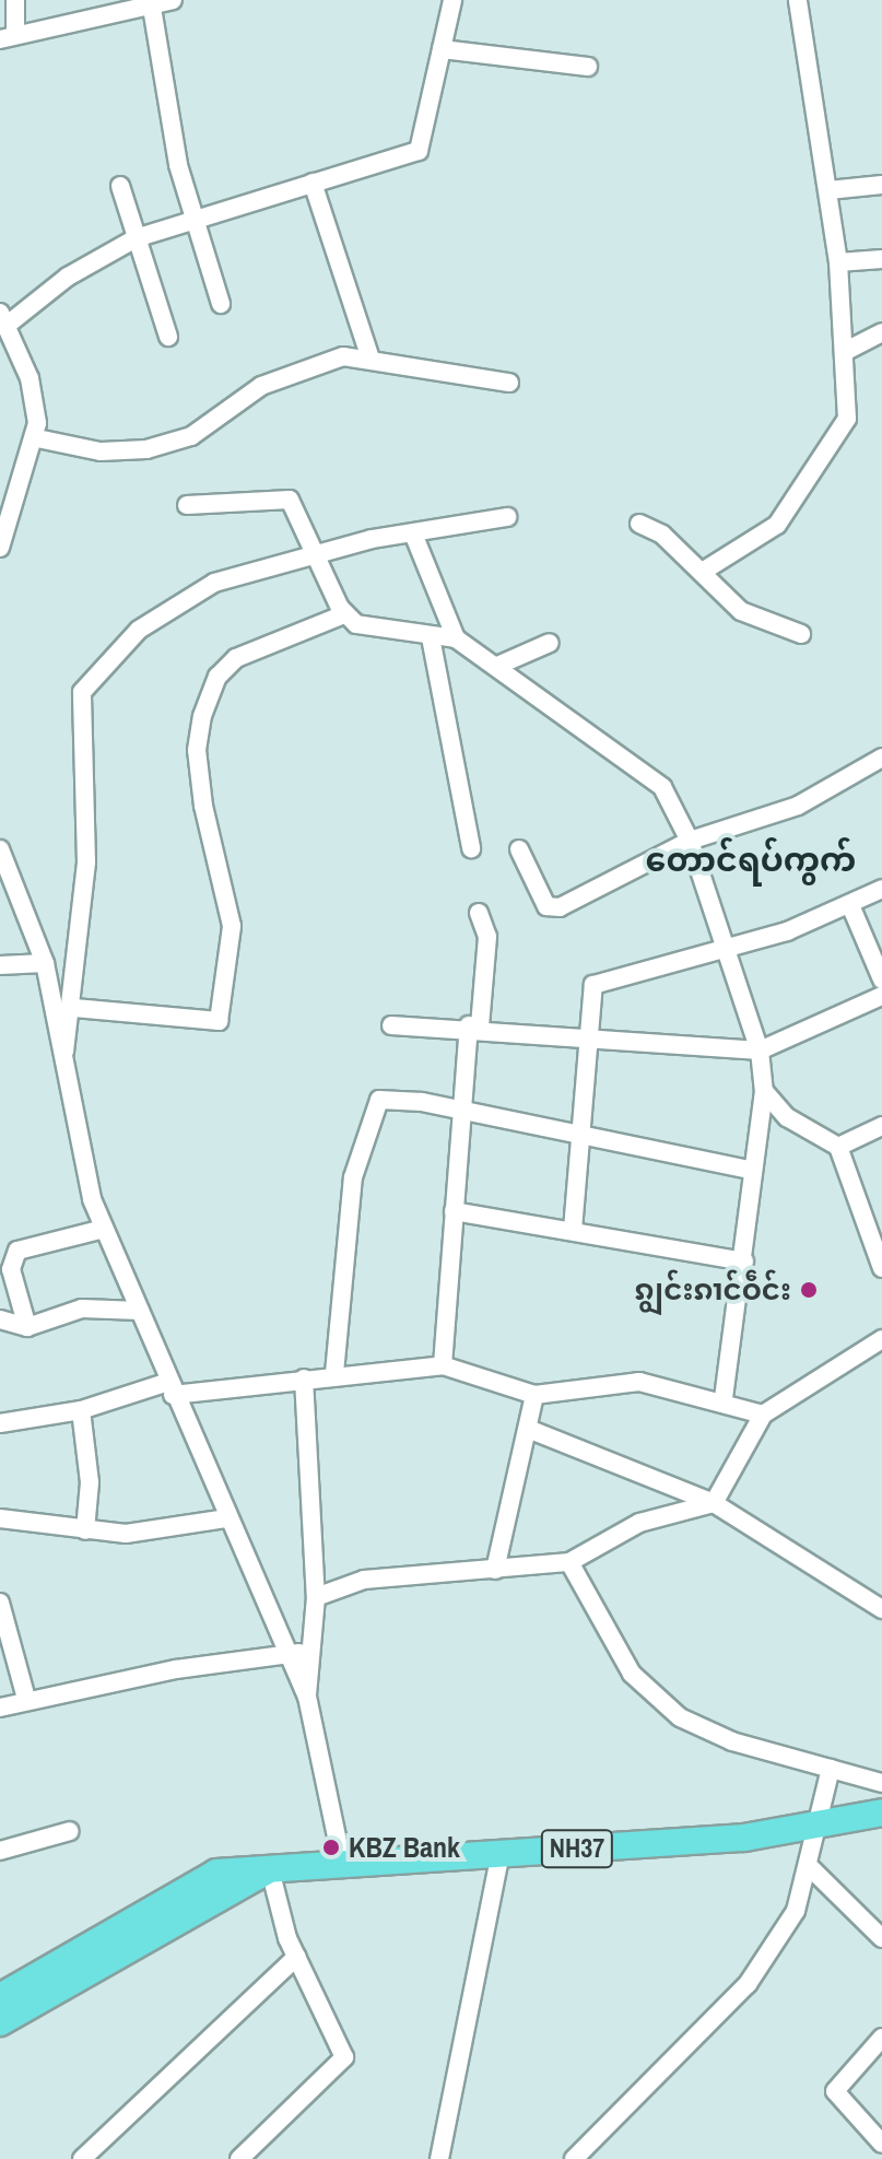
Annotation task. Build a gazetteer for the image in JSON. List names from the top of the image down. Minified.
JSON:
{"streets":{"highway":["NH37"]},"districts":["တောင်ရပ်ကွက်"],"places":["ၵျွင်းၵၢင်ဝဵင်း","KBZ Bank"]}
